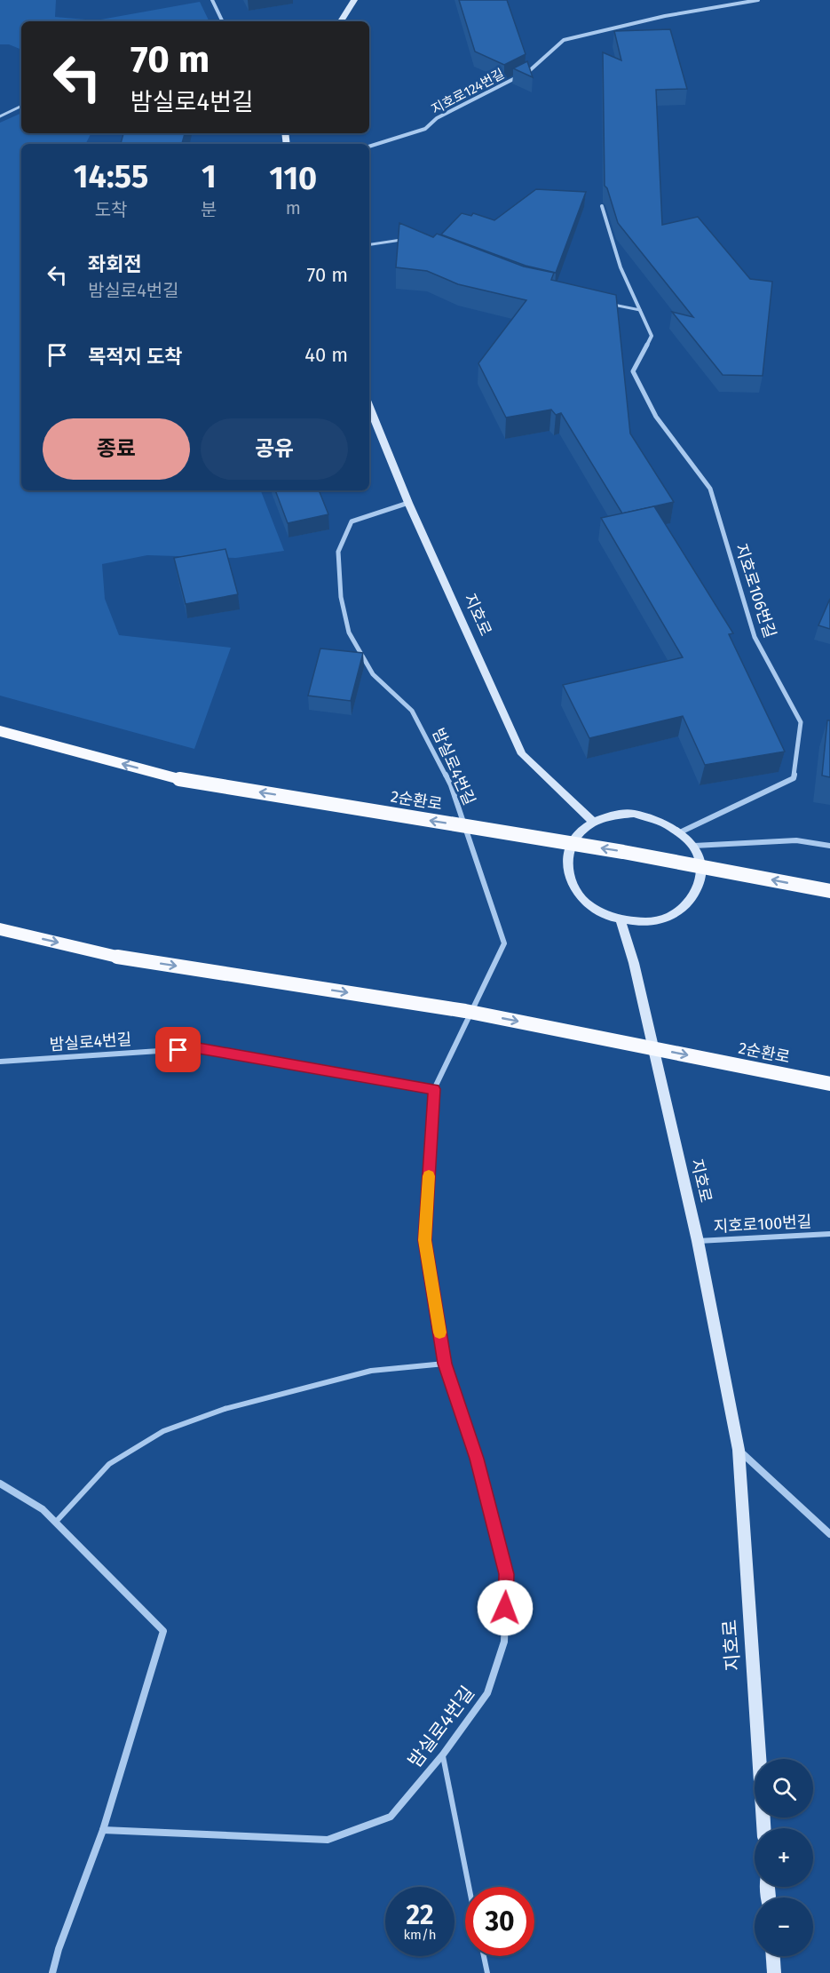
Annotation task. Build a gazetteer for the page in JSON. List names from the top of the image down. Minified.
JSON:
{"streets":{"highway":["2순환로"],"main road":["지호로"],"street":["지호로124번길","지호로106번길","밤실로4번길","지호로100번길"]},"crossings":[["지호로106번길","지호로"],["지호로","밤실로4번길"],["지호로","지호로100번길"]],"page":{"turn":["70 m","밤실로4번길"],"eta":["14:55","도착","1","분","110","m"],"list":[{"name":"좌회전","note":"밤실로4번길","value":"70 m"},{"name":"목적지 도착","value":"40 m"}],"buttons":["종료","공유"],"map_buttons":["+","−"],"speed":"22 km/h","limit":"30"}}
